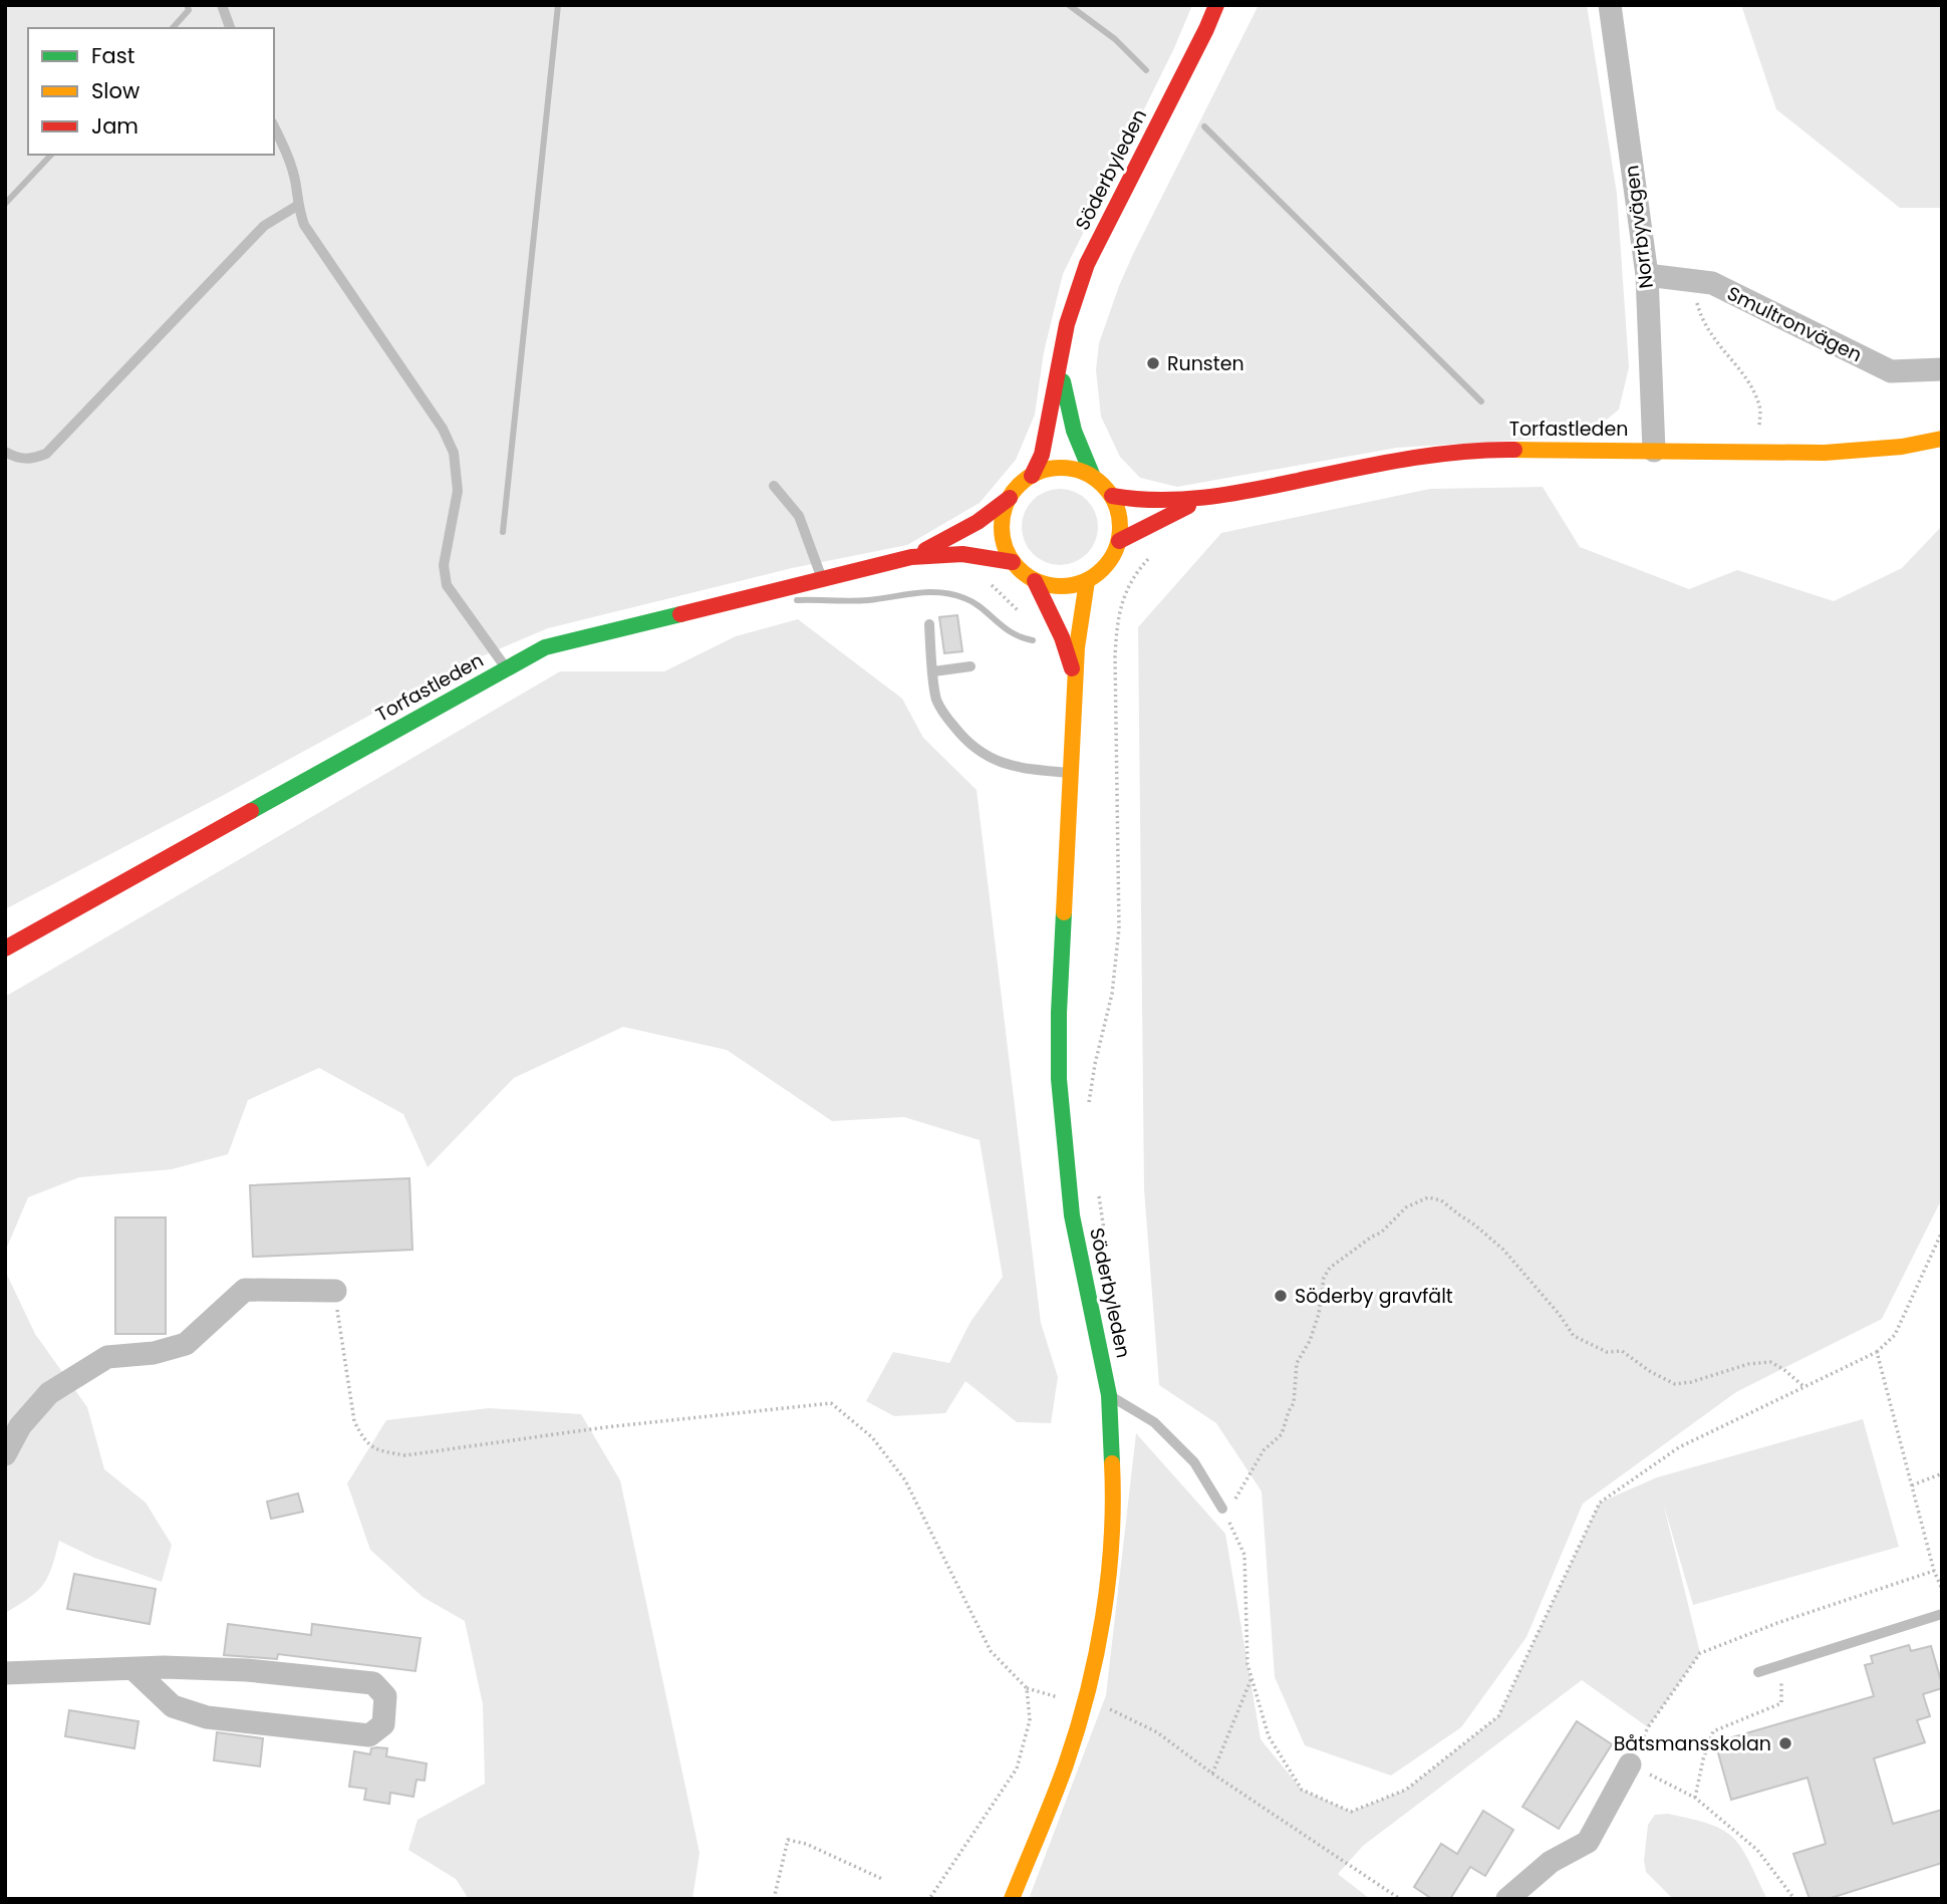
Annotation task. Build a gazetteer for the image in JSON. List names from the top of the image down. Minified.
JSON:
{"streets":{"street":["Söderbyleden","Norrbyvägen","Smultronvägen","Torfastleden"]},"crossings":[["Söderbyleden","Torfastleden"],["Norrbyvägen","Smultronvägen"],["Norrbyvägen","Torfastleden"]],"places":["Runsten","Söderby gravfält","Båtsmansskolan"],"legend":["Fast","Slow","Jam"]}
